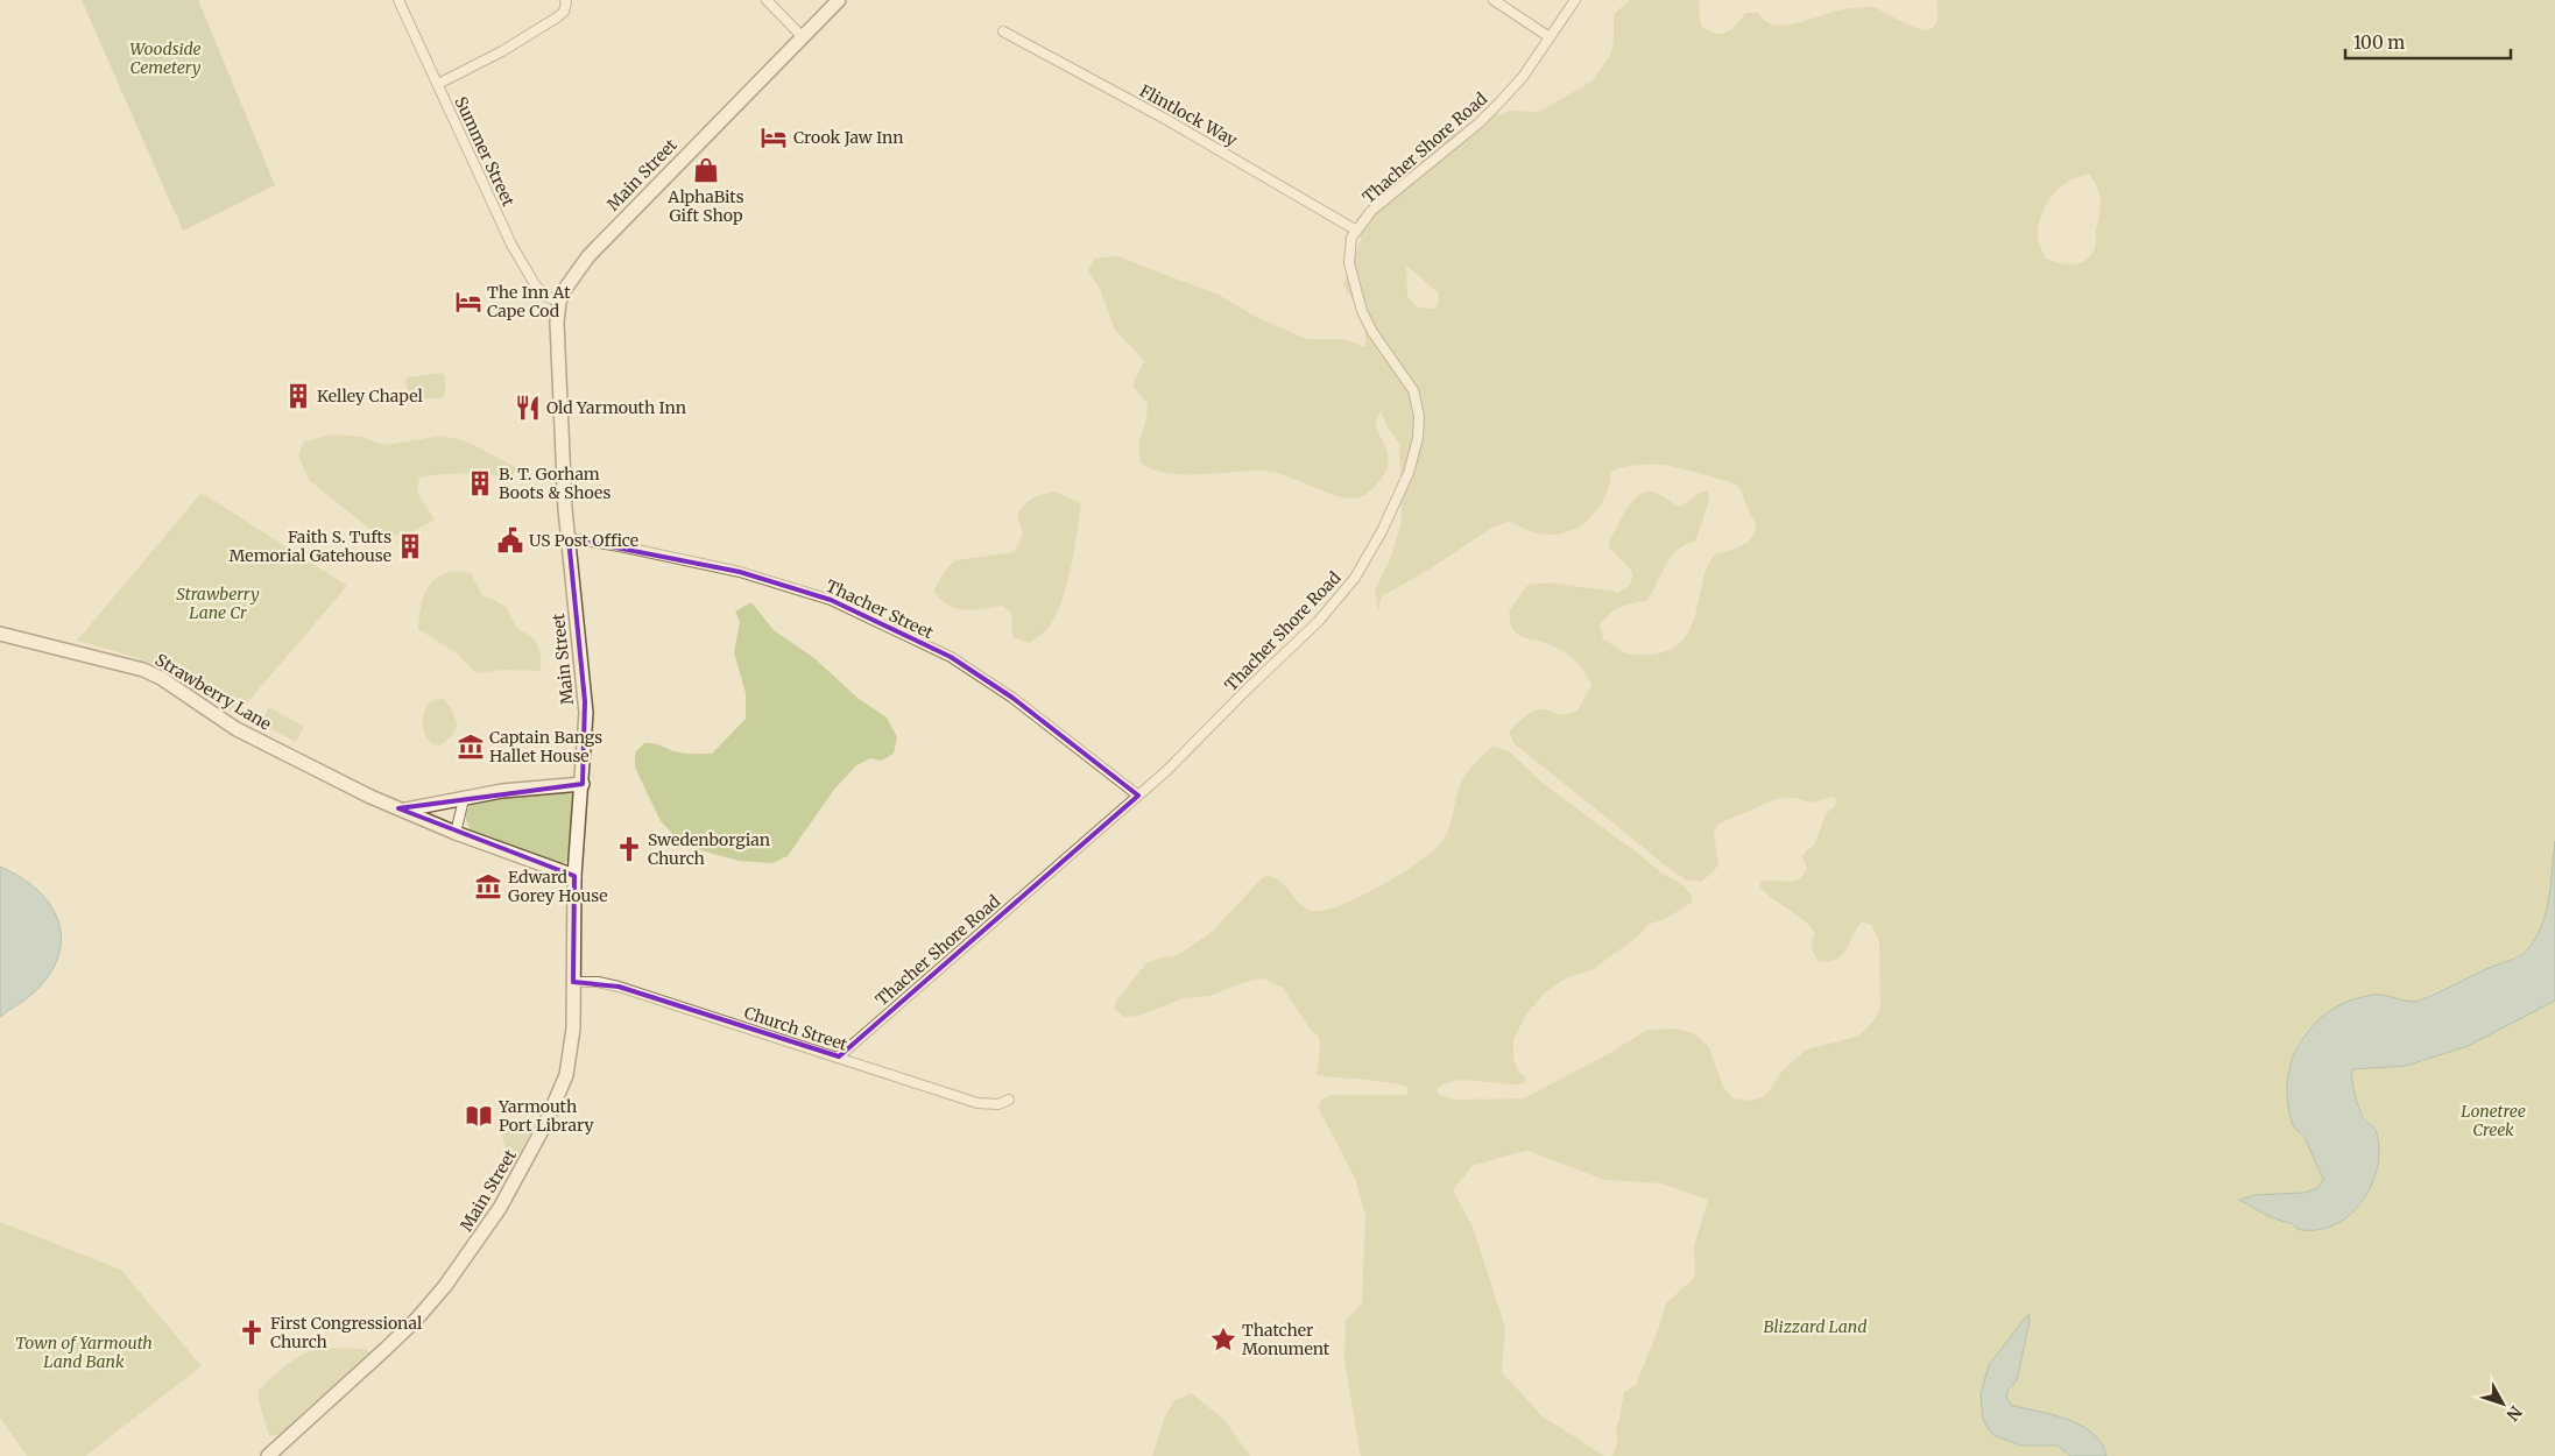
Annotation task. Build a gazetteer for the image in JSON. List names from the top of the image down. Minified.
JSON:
{"streets":{"main road":["Main Street","Strawberry Lane"],"street":["Flintlock Way","Thacher Shore Road","Summer Street","Thacher Street","Church Street"]},"crossings":[["Flintlock Way","Thacher Shore Road"],["Thacher Shore Road","Thacher Street"],["Thacher Shore Road","Church Street"],["Summer Street","Main Street"],["Main Street","Thacher Street"],["Main Street","Strawberry Lane"],["Main Street","Church Street"]],"parks":["Woodside Cemetery","Strawberry Lane Cr","Lonetree Creek","Blizzard Land","Town of Yarmouth Land Bank"],"places":{"hotel":["Crook Jaw Inn","The Inn At Cape Cod"],"shop":["AlphaBits Gift Shop"],"building":["Kelley Chapel","B. T. Gorham Boots & Shoes","Faith S. Tufts Memorial Gatehouse"],"restaurant":["Old Yarmouth Inn"],"public building":["US Post Office"],"museum":["Captain Bangs Hallet House","Edward Gorey House"],"church":["Swedenborgian Church","First Congressional Church"],"library":["Yarmouth Port Library"],"place":["Thatcher Monument"]},"scale_bar":"100 m","north":"bottom right"}
